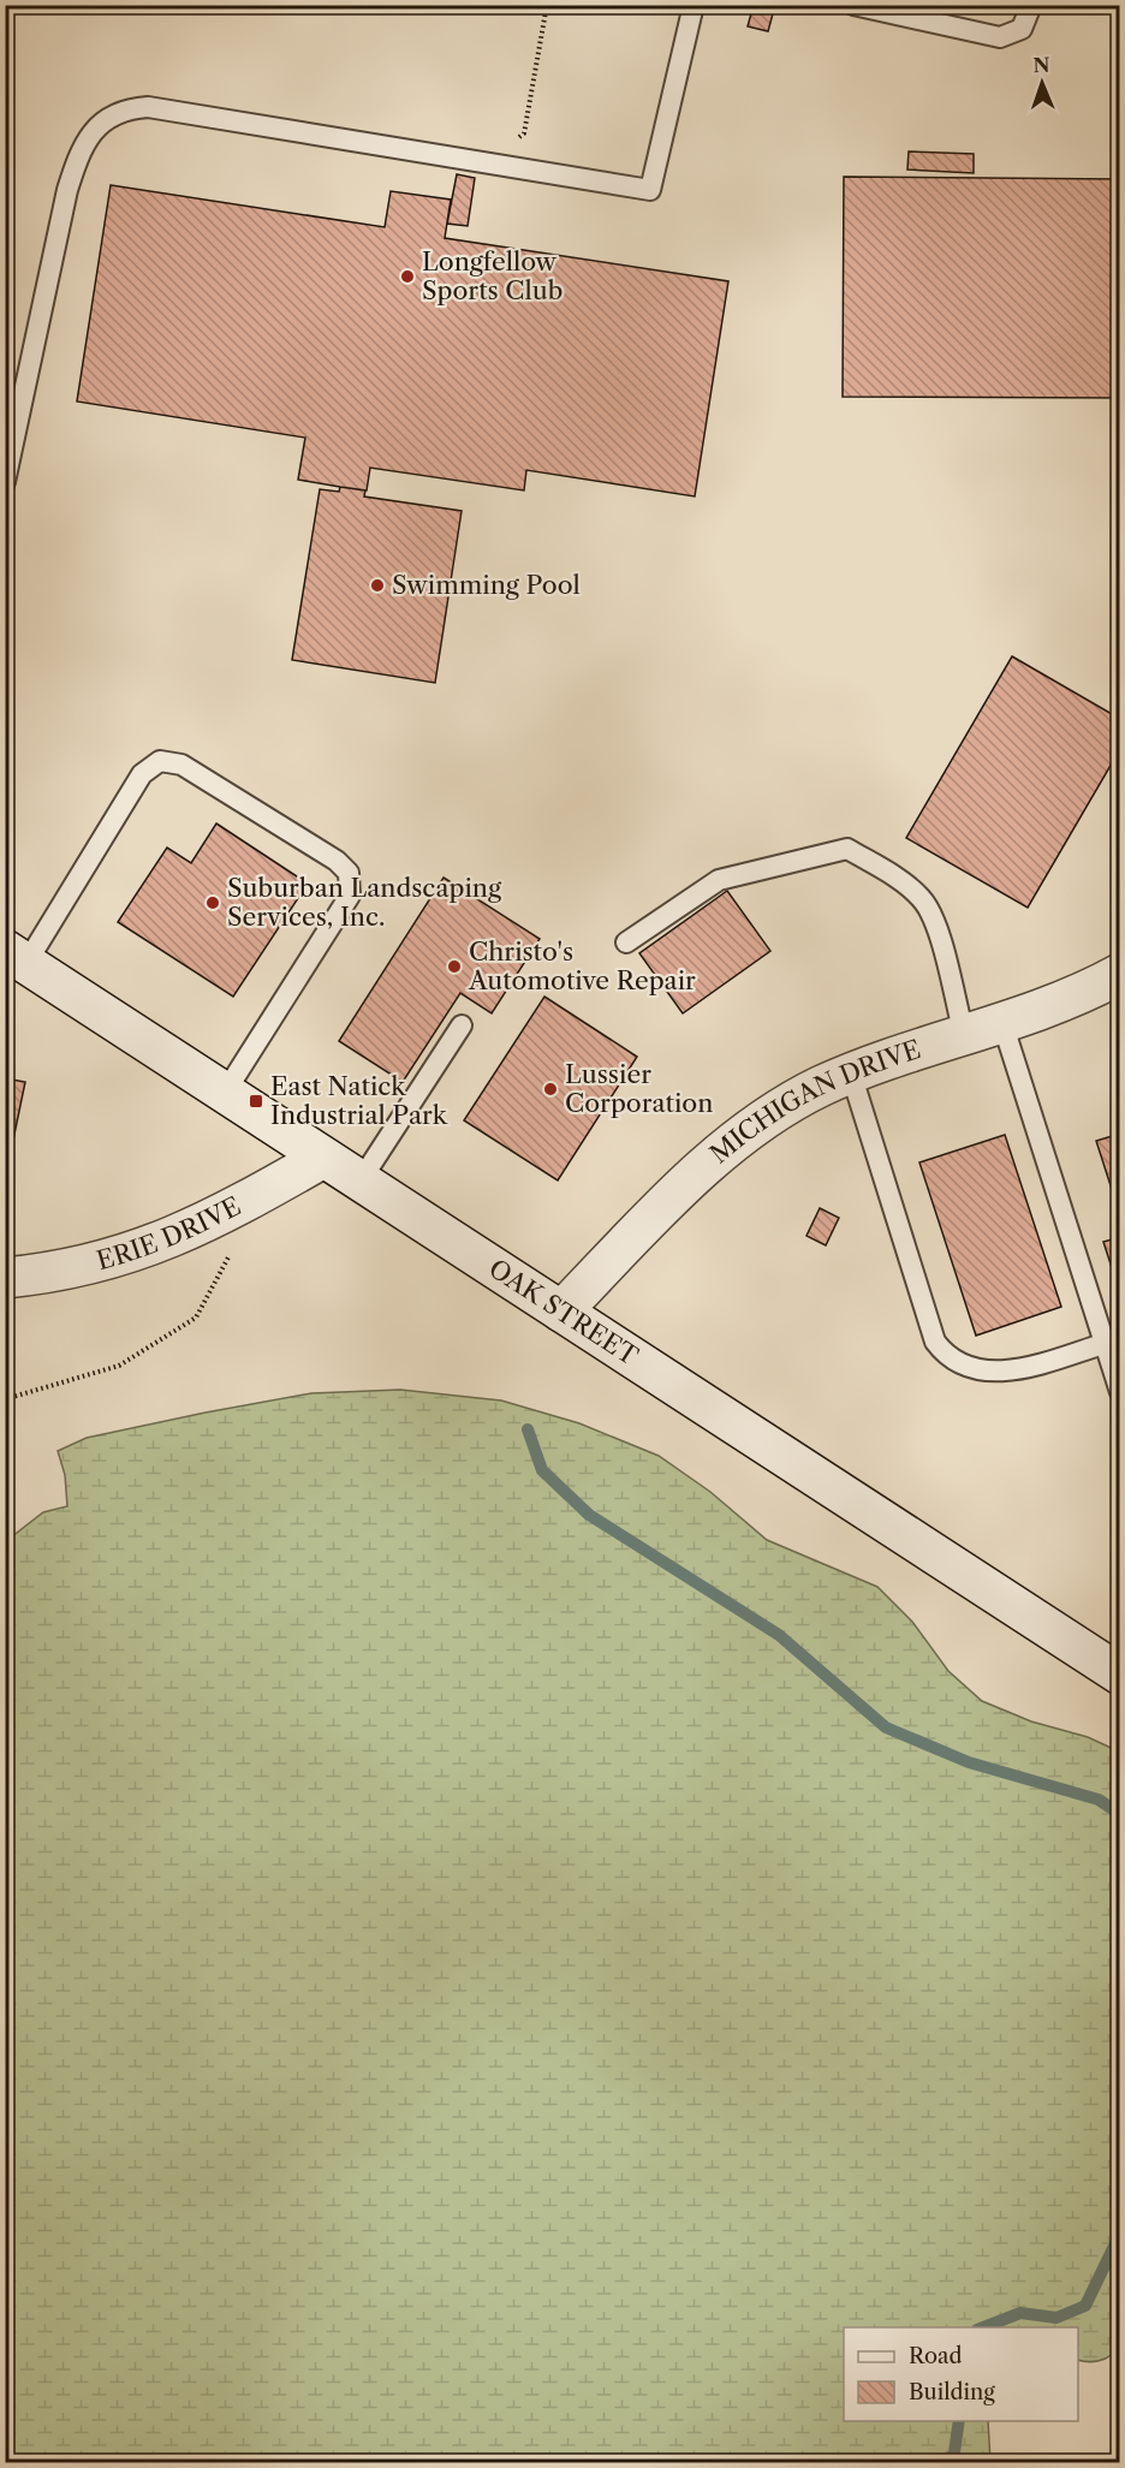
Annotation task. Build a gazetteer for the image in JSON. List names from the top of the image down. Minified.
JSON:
{"streets":{"main road":["MICHIGAN DRIVE","ERIE DRIVE","OAK STREET"]},"crossings":[["MICHIGAN DRIVE","OAK STREET"],["ERIE DRIVE","OAK STREET"]],"places":{"other":["Longfellow Sports Club","Swimming Pool","Suburban Landscaping Services, Inc.","Christo's Automotive Repair","Lussier Corporation"],"transit":["East Natick Industrial Park"]},"legend":["Road","Building"],"north":"top"}
